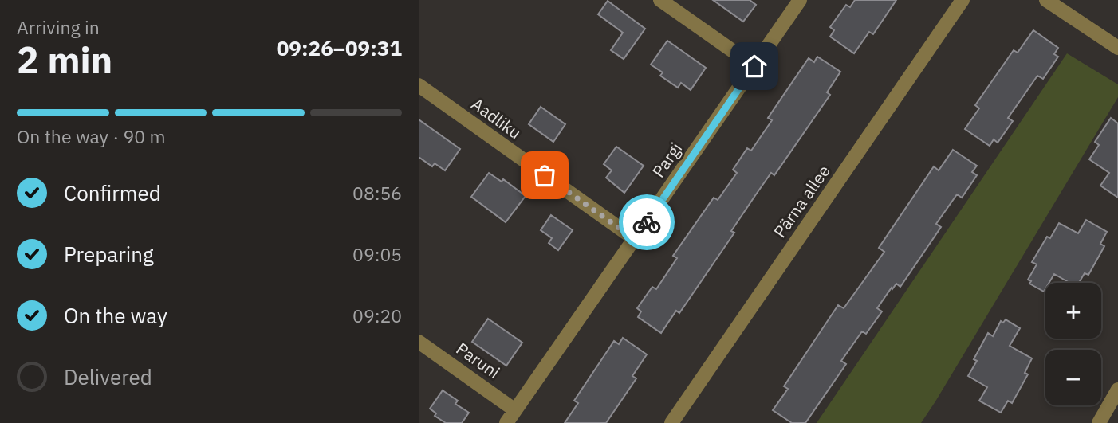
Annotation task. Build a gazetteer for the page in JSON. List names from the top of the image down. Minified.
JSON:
{"streets":{"street":["Aadliku","Pargi","Pärna allee","Paruni"]},"crossings":[["Aadliku","Pargi"],["Pargi","Paruni"]],"page":{"heading":["2 min","Arriving in","09:26–09:31"],"bar":"On the way · 90 m","list":[["Confirmed","08:56"],["Preparing","09:05"],["On the way","09:20"],"Delivered"],"map_buttons":["+","−"]}}
